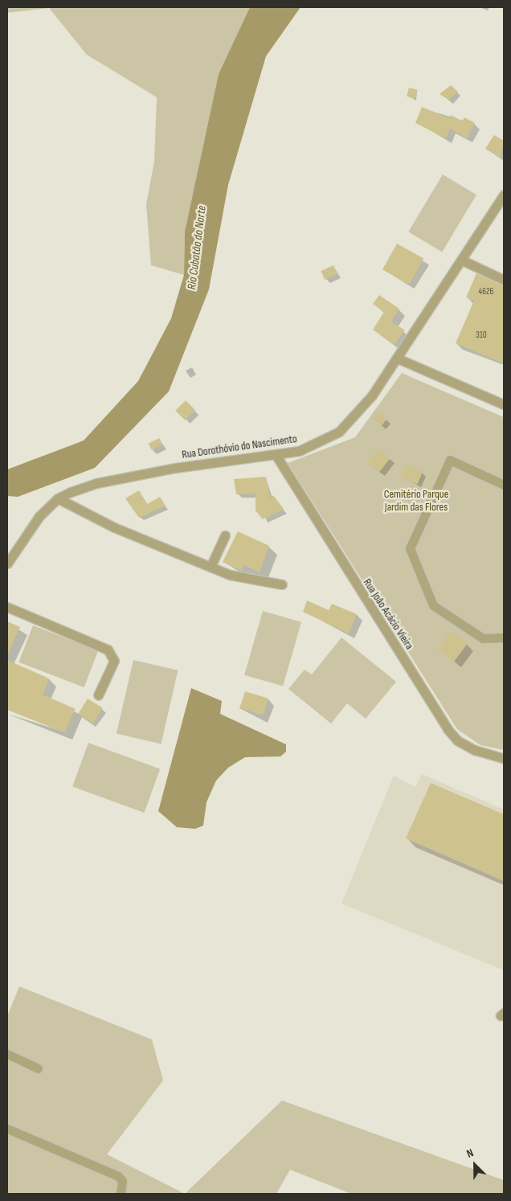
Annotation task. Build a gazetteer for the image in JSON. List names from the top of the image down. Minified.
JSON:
{"streets":{"street":["Rua Dorothóvio do Nascimento","Rua João Acácio Vieira"]},"crossings":[["Rua Dorothóvio do Nascimento","Rua João Acácio Vieira"]],"water":["Rio Cubatão do Norte"],"parks":["Cemitério Parque Jardim das Flores"],"house_numbers":["4626","310"],"north":"top left"}
